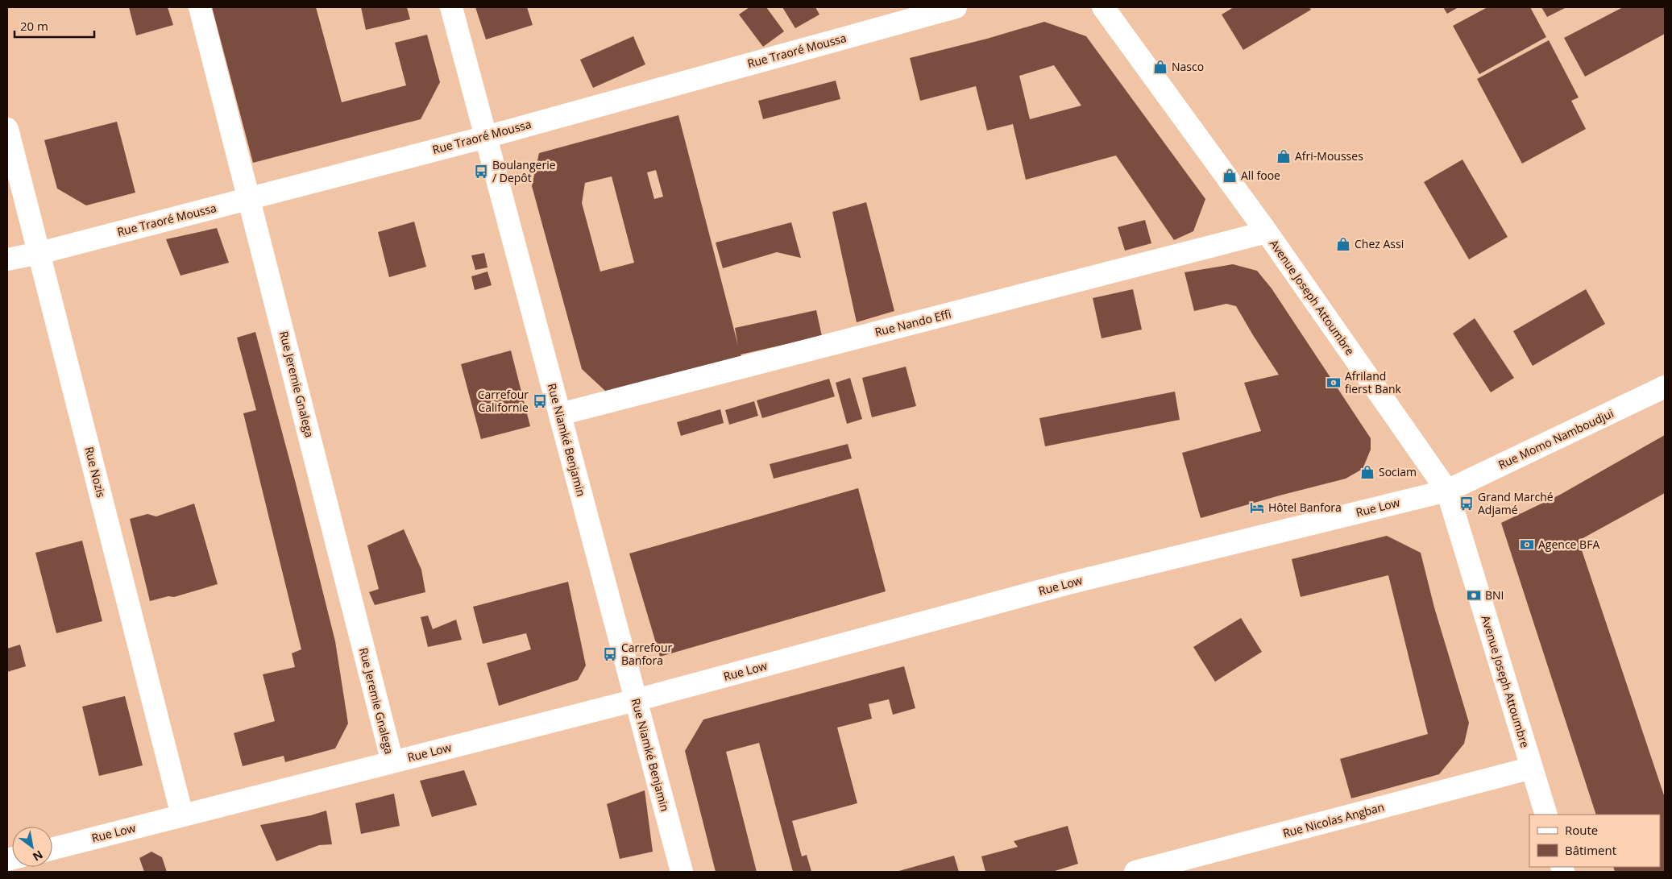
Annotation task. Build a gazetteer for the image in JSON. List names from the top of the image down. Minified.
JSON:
{"streets":{"street":["Rue Traoré Moussa","Avenue Joseph Attoumbre","Rue Nando Effi","Rue Jeremie Gnalega","Rue Momo Namboudjui","Rue Niamké Benjamin","Rue Nozis","Rue Low","Rue Nicolas Angban"]},"crossings":[["Rue Traoré Moussa","Rue Jeremie Gnalega"],["Rue Traoré Moussa","Rue Niamké Benjamin"],["Rue Traoré Moussa","Rue Nozis"],["Avenue Joseph Attoumbre","Rue Nando Effi"],["Avenue Joseph Attoumbre","Rue Momo Namboudjui"],["Avenue Joseph Attoumbre","Rue Low"],["Avenue Joseph Attoumbre","Rue Nicolas Angban"],["Rue Nando Effi","Rue Niamké Benjamin"],["Rue Jeremie Gnalega","Rue Low"],["Rue Momo Namboudjui","Rue Low"],["Rue Niamké Benjamin","Rue Low"],["Rue Nozis","Rue Low"]],"places":{"shop":["Nasco","Afri-Mousses","All fooe","Chez Assi","Sociam"],"bus stop":["Boulangerie / Depôt","Carrefour Californie","Grand Marché Adjamé","Carrefour Banfora"],"bank":["Afriland fierst Bank","Agence BFA","BNI"],"hotel":["Hôtel Banfora"]},"legend":["Route","Bâtiment"],"scale_bar":"20 m","north":"bottom right"}
